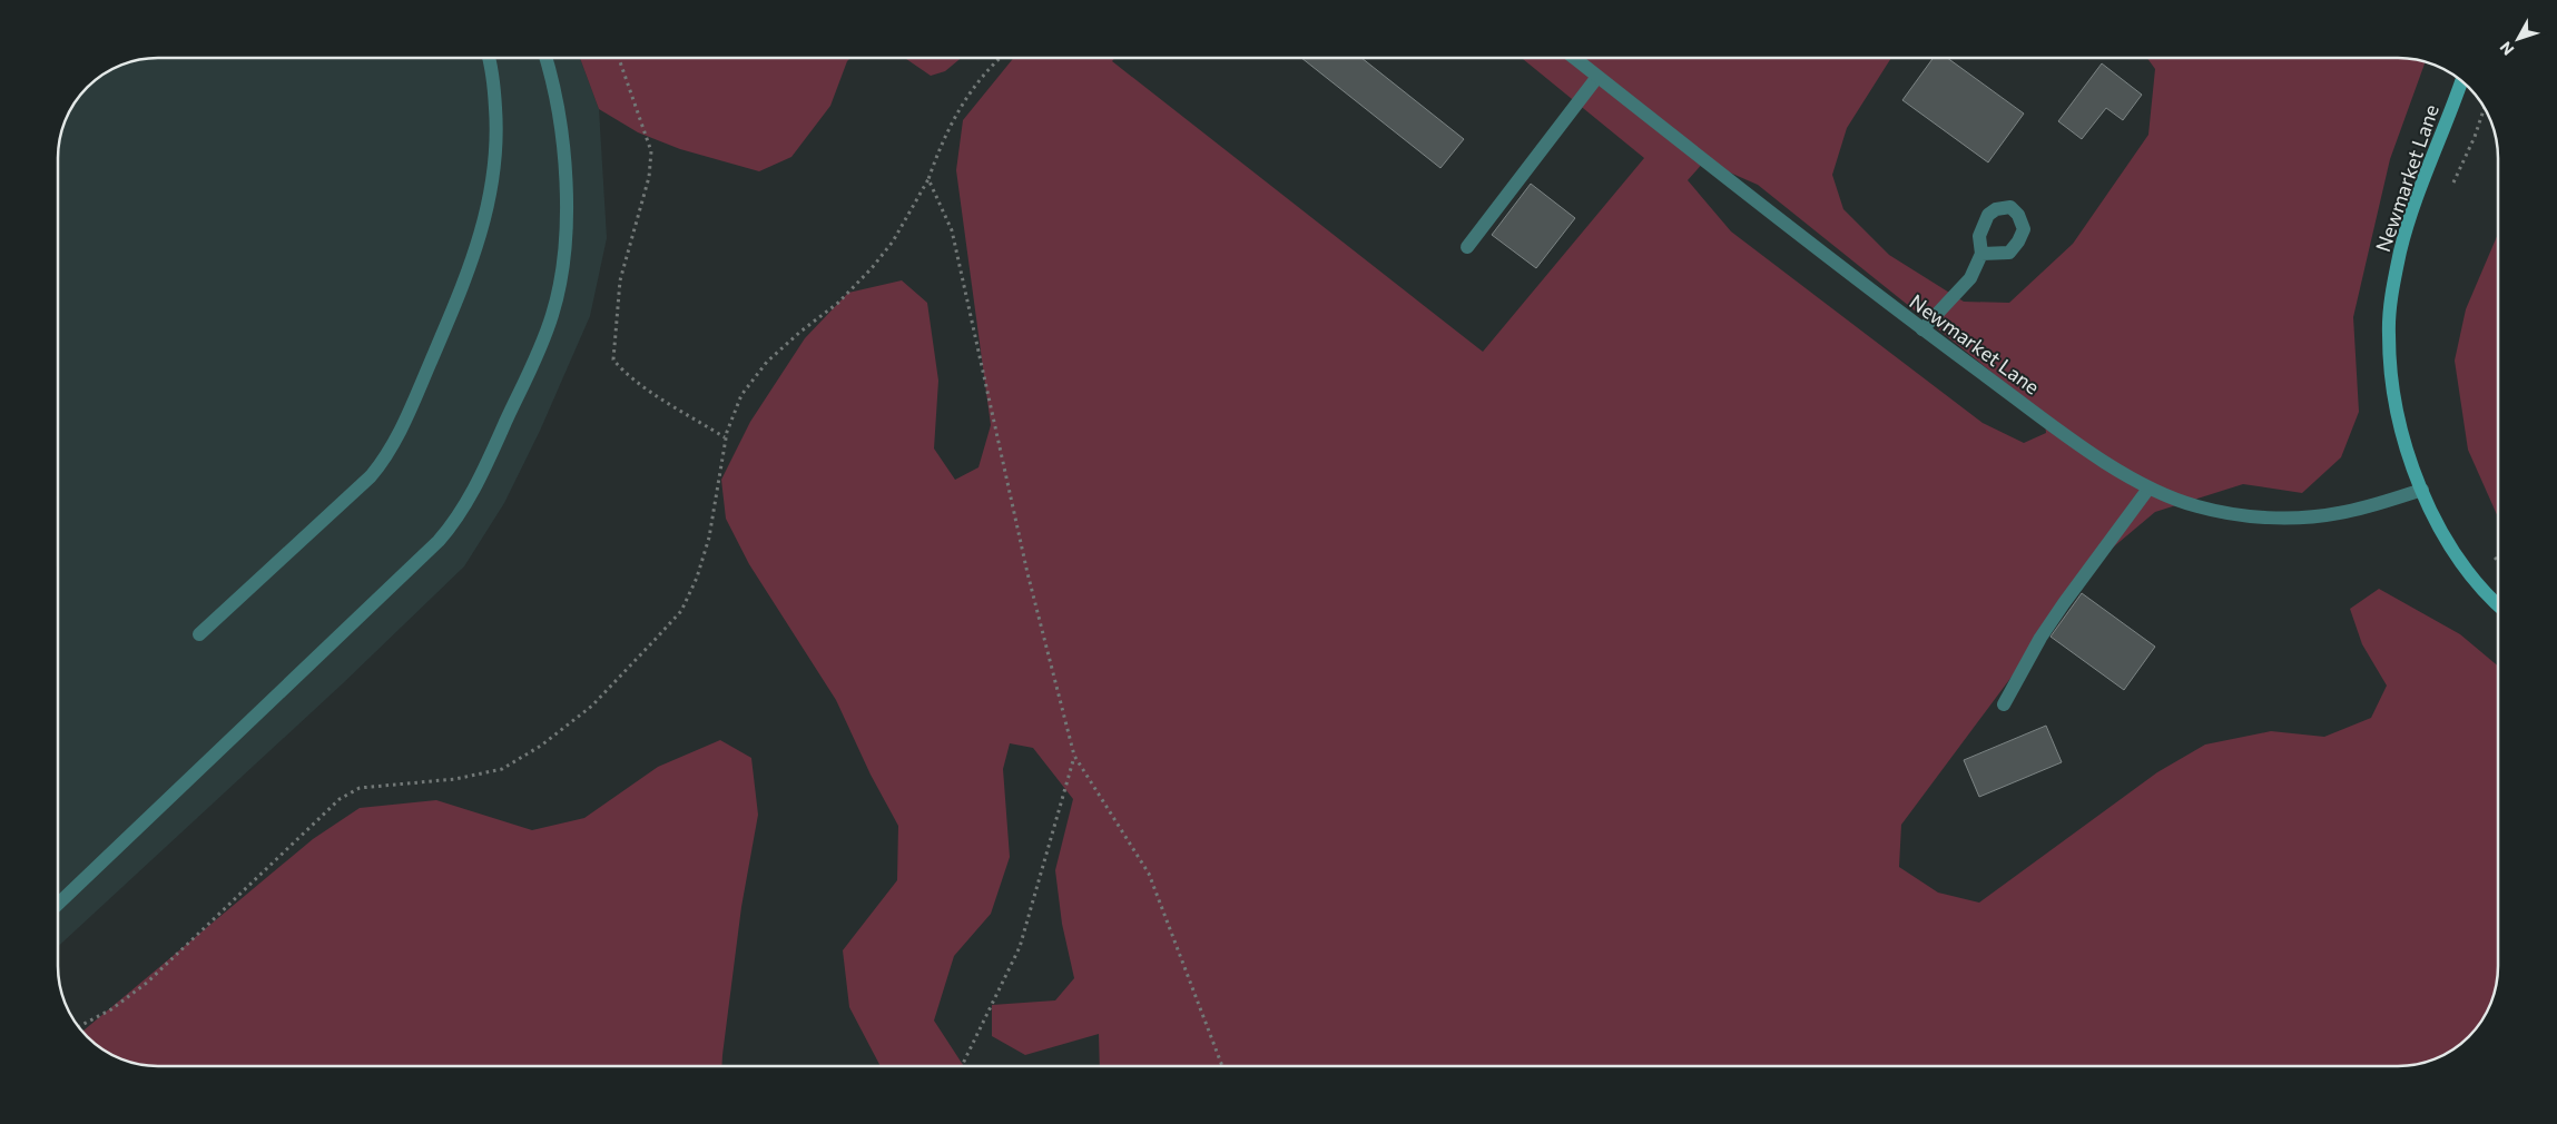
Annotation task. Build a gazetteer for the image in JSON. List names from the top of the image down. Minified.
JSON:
{"streets":{"main road":["Newmarket Lane"]},"north":"bottom left"}
